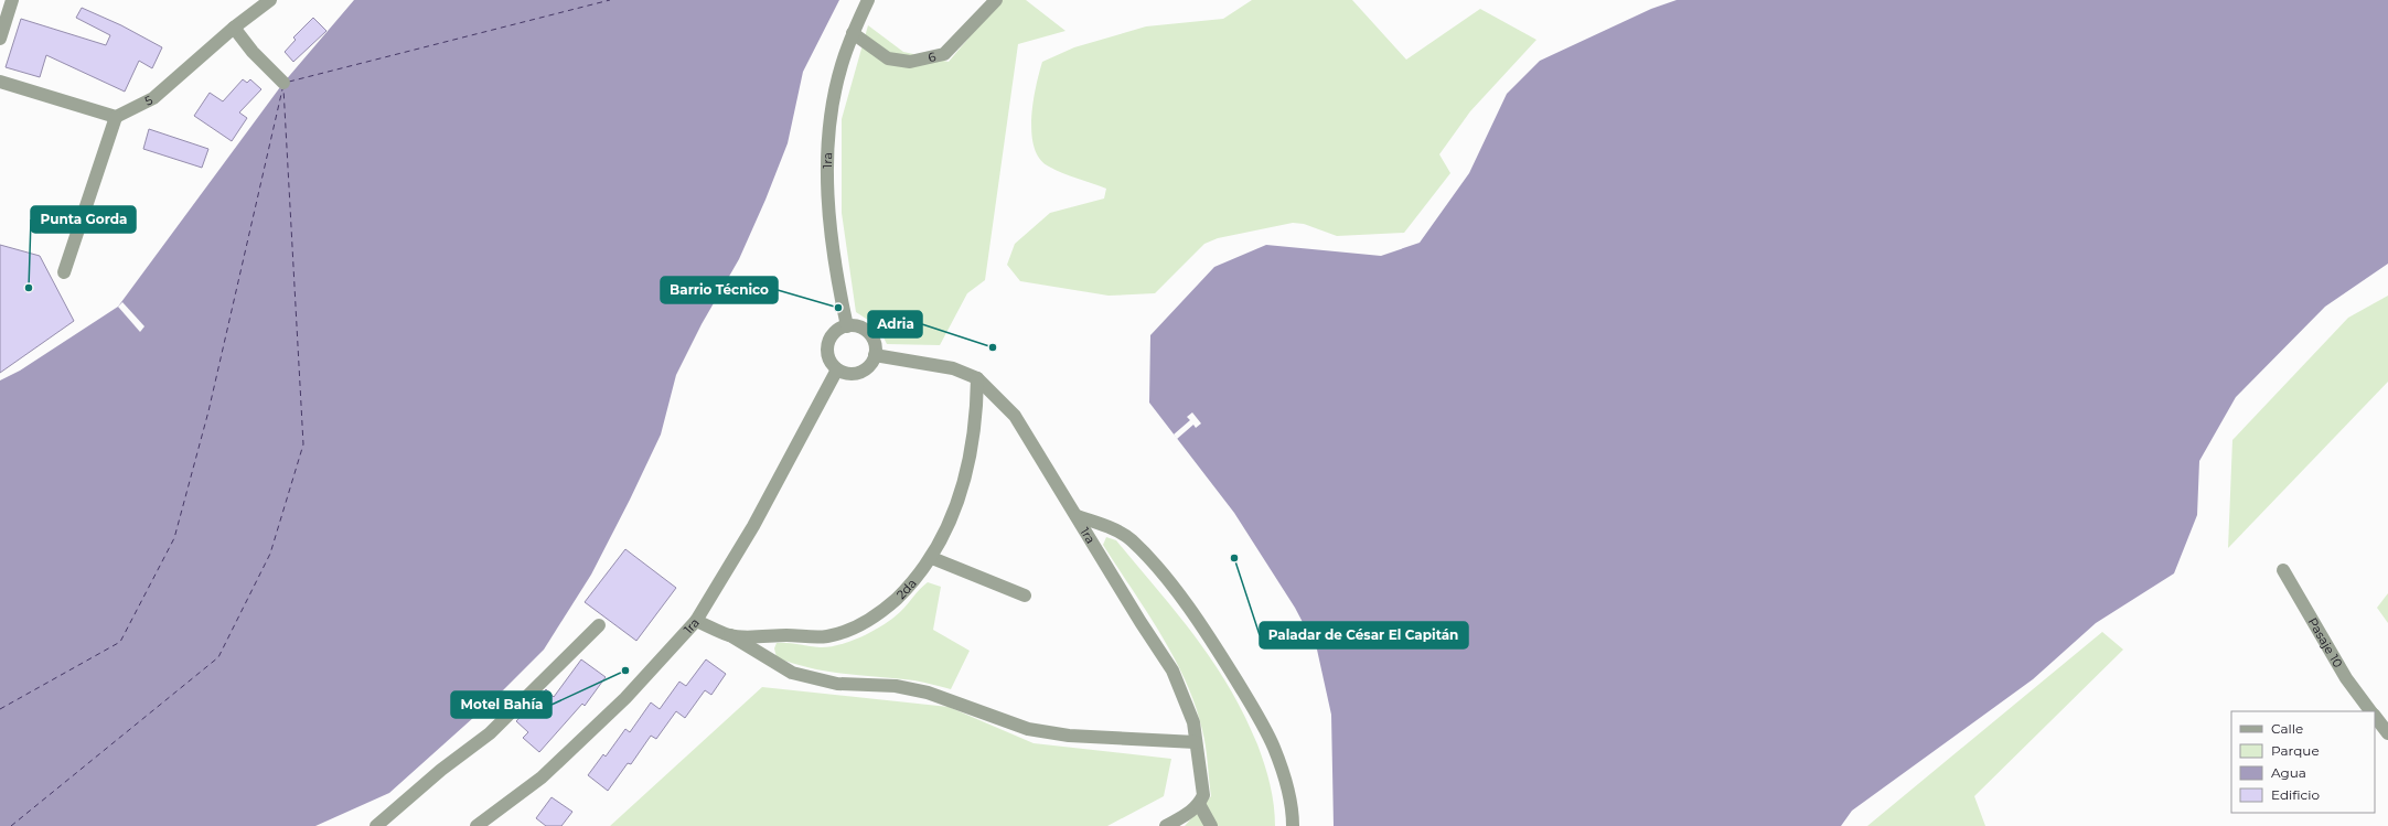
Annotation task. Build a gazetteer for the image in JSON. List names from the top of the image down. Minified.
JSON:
{"streets":{"street":["6","5","1ra","2da","Pasaje 10"]},"crossings":[["6","1ra"],["1ra","2da"]],"places":["Punta Gorda","Barrio Técnico","Adria","Paladar de César El Capitán","Motel Bahía"],"legend":["Calle","Parque","Agua","Edificio"]}
